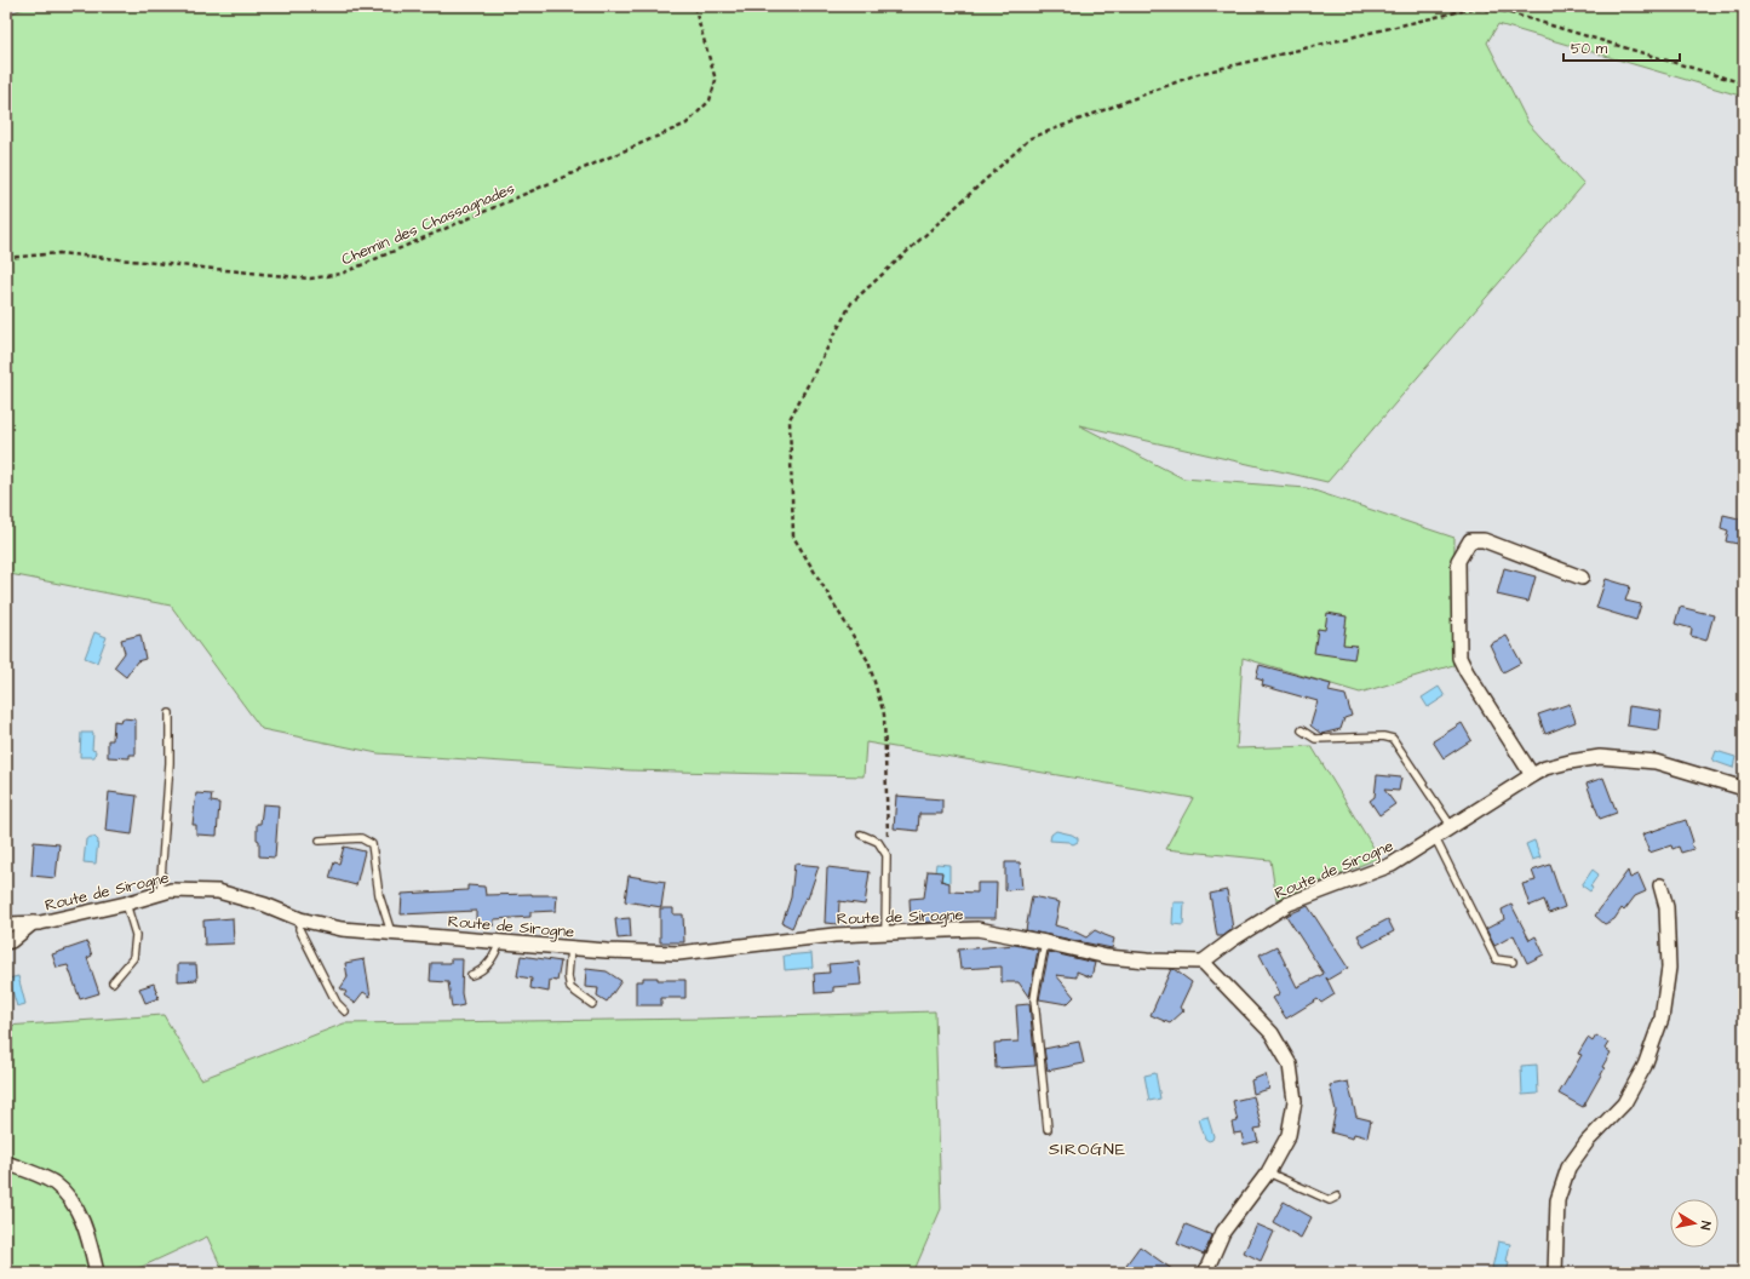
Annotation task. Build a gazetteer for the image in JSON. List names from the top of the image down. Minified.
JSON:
{"streets":{"street":["Route de Sirogne"],"path":["Chemin des Chassagnades"]},"districts":["SIROGNE"],"scale_bar":"50 m","north":"right"}
